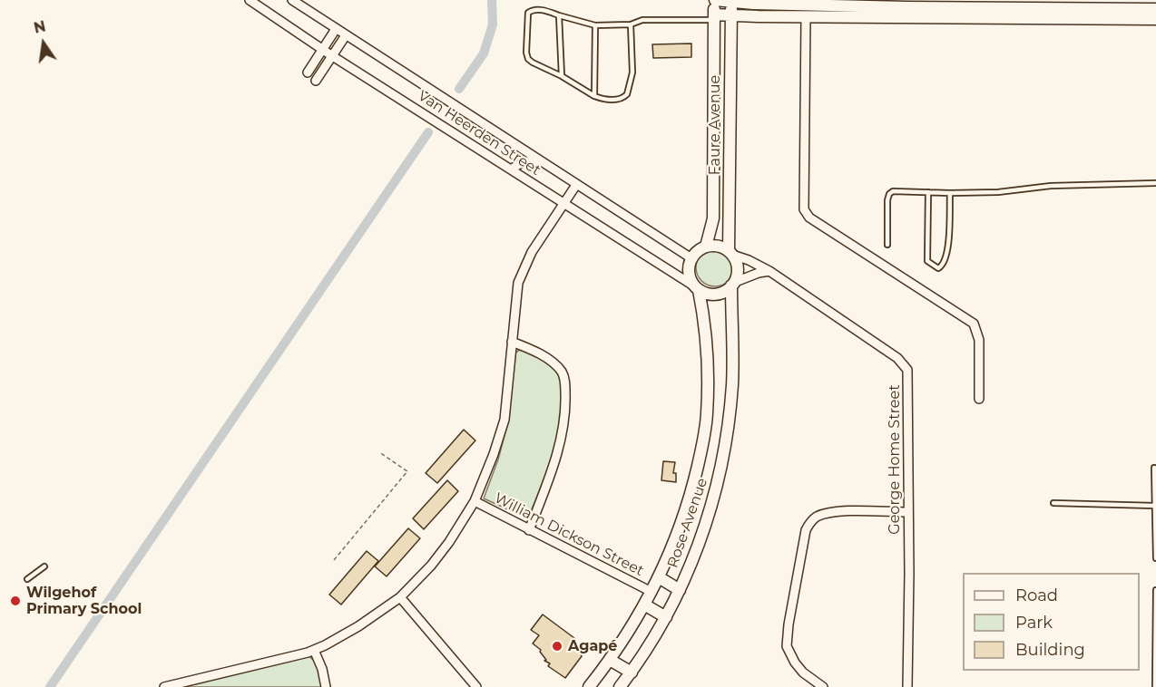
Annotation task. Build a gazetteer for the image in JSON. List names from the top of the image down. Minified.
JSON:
{"streets":{"street":["Faure Avenue","Van Heerden Street","George Home Street","Rose Avenue","William Dickson Street"]},"crossings":[["Faure Avenue","Van Heerden Street"],["Faure Avenue","George Home Street"],["Faure Avenue","Rose Avenue"],["Van Heerden Street","George Home Street"],["Van Heerden Street","Rose Avenue"],["George Home Street","Rose Avenue"],["Rose Avenue","William Dickson Street"]],"places":["Wilgehof Primary School","Agapé"],"legend":["Road","Park","Building"],"north":"top"}
